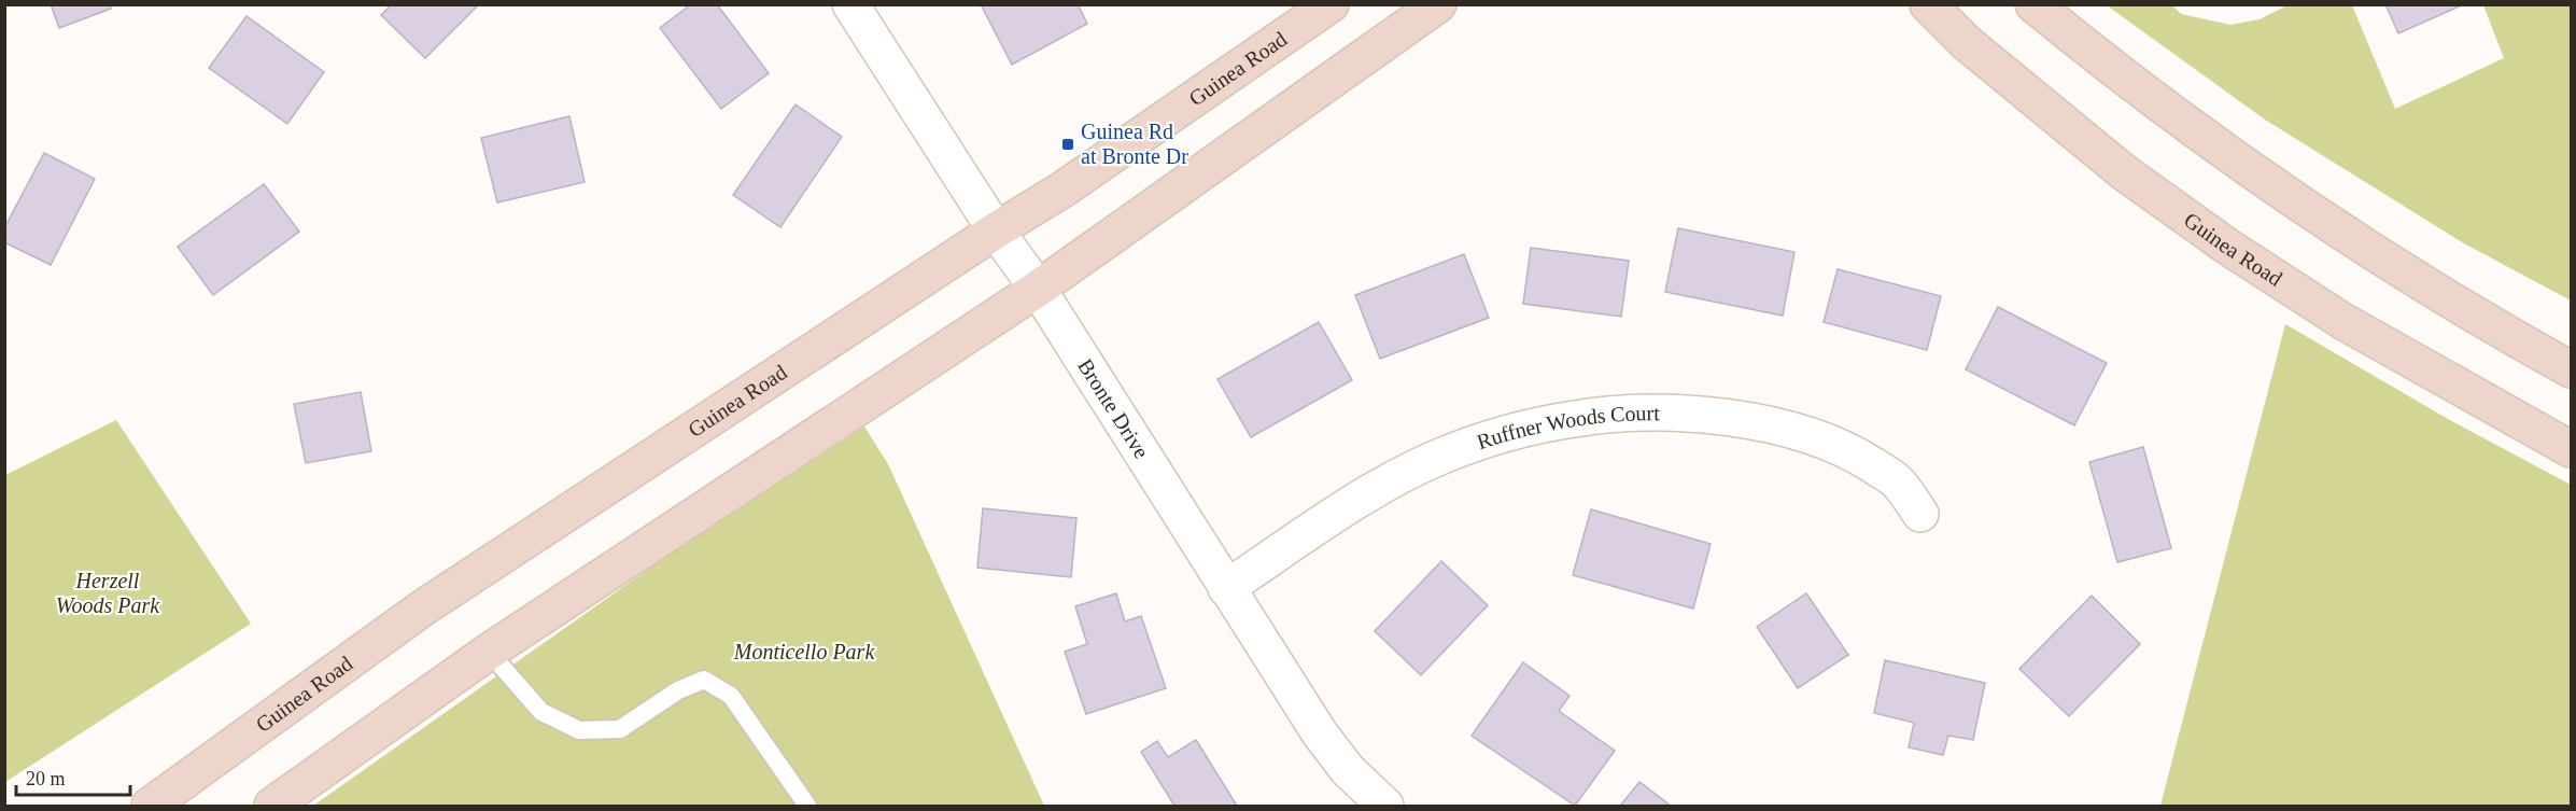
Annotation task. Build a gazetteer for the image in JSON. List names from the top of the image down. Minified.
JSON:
{"streets":{"main road":["Guinea Road"],"street":["Bronte Drive","Ruffner Woods Court"]},"crossings":[["Guinea Road","Bronte Drive"],["Bronte Drive","Ruffner Woods Court"]],"parks":["Herzell Woods Park","Monticello Park"],"places":{"transit":["Guinea Rd at Bronte Dr"]},"scale_bar":"20 m"}
